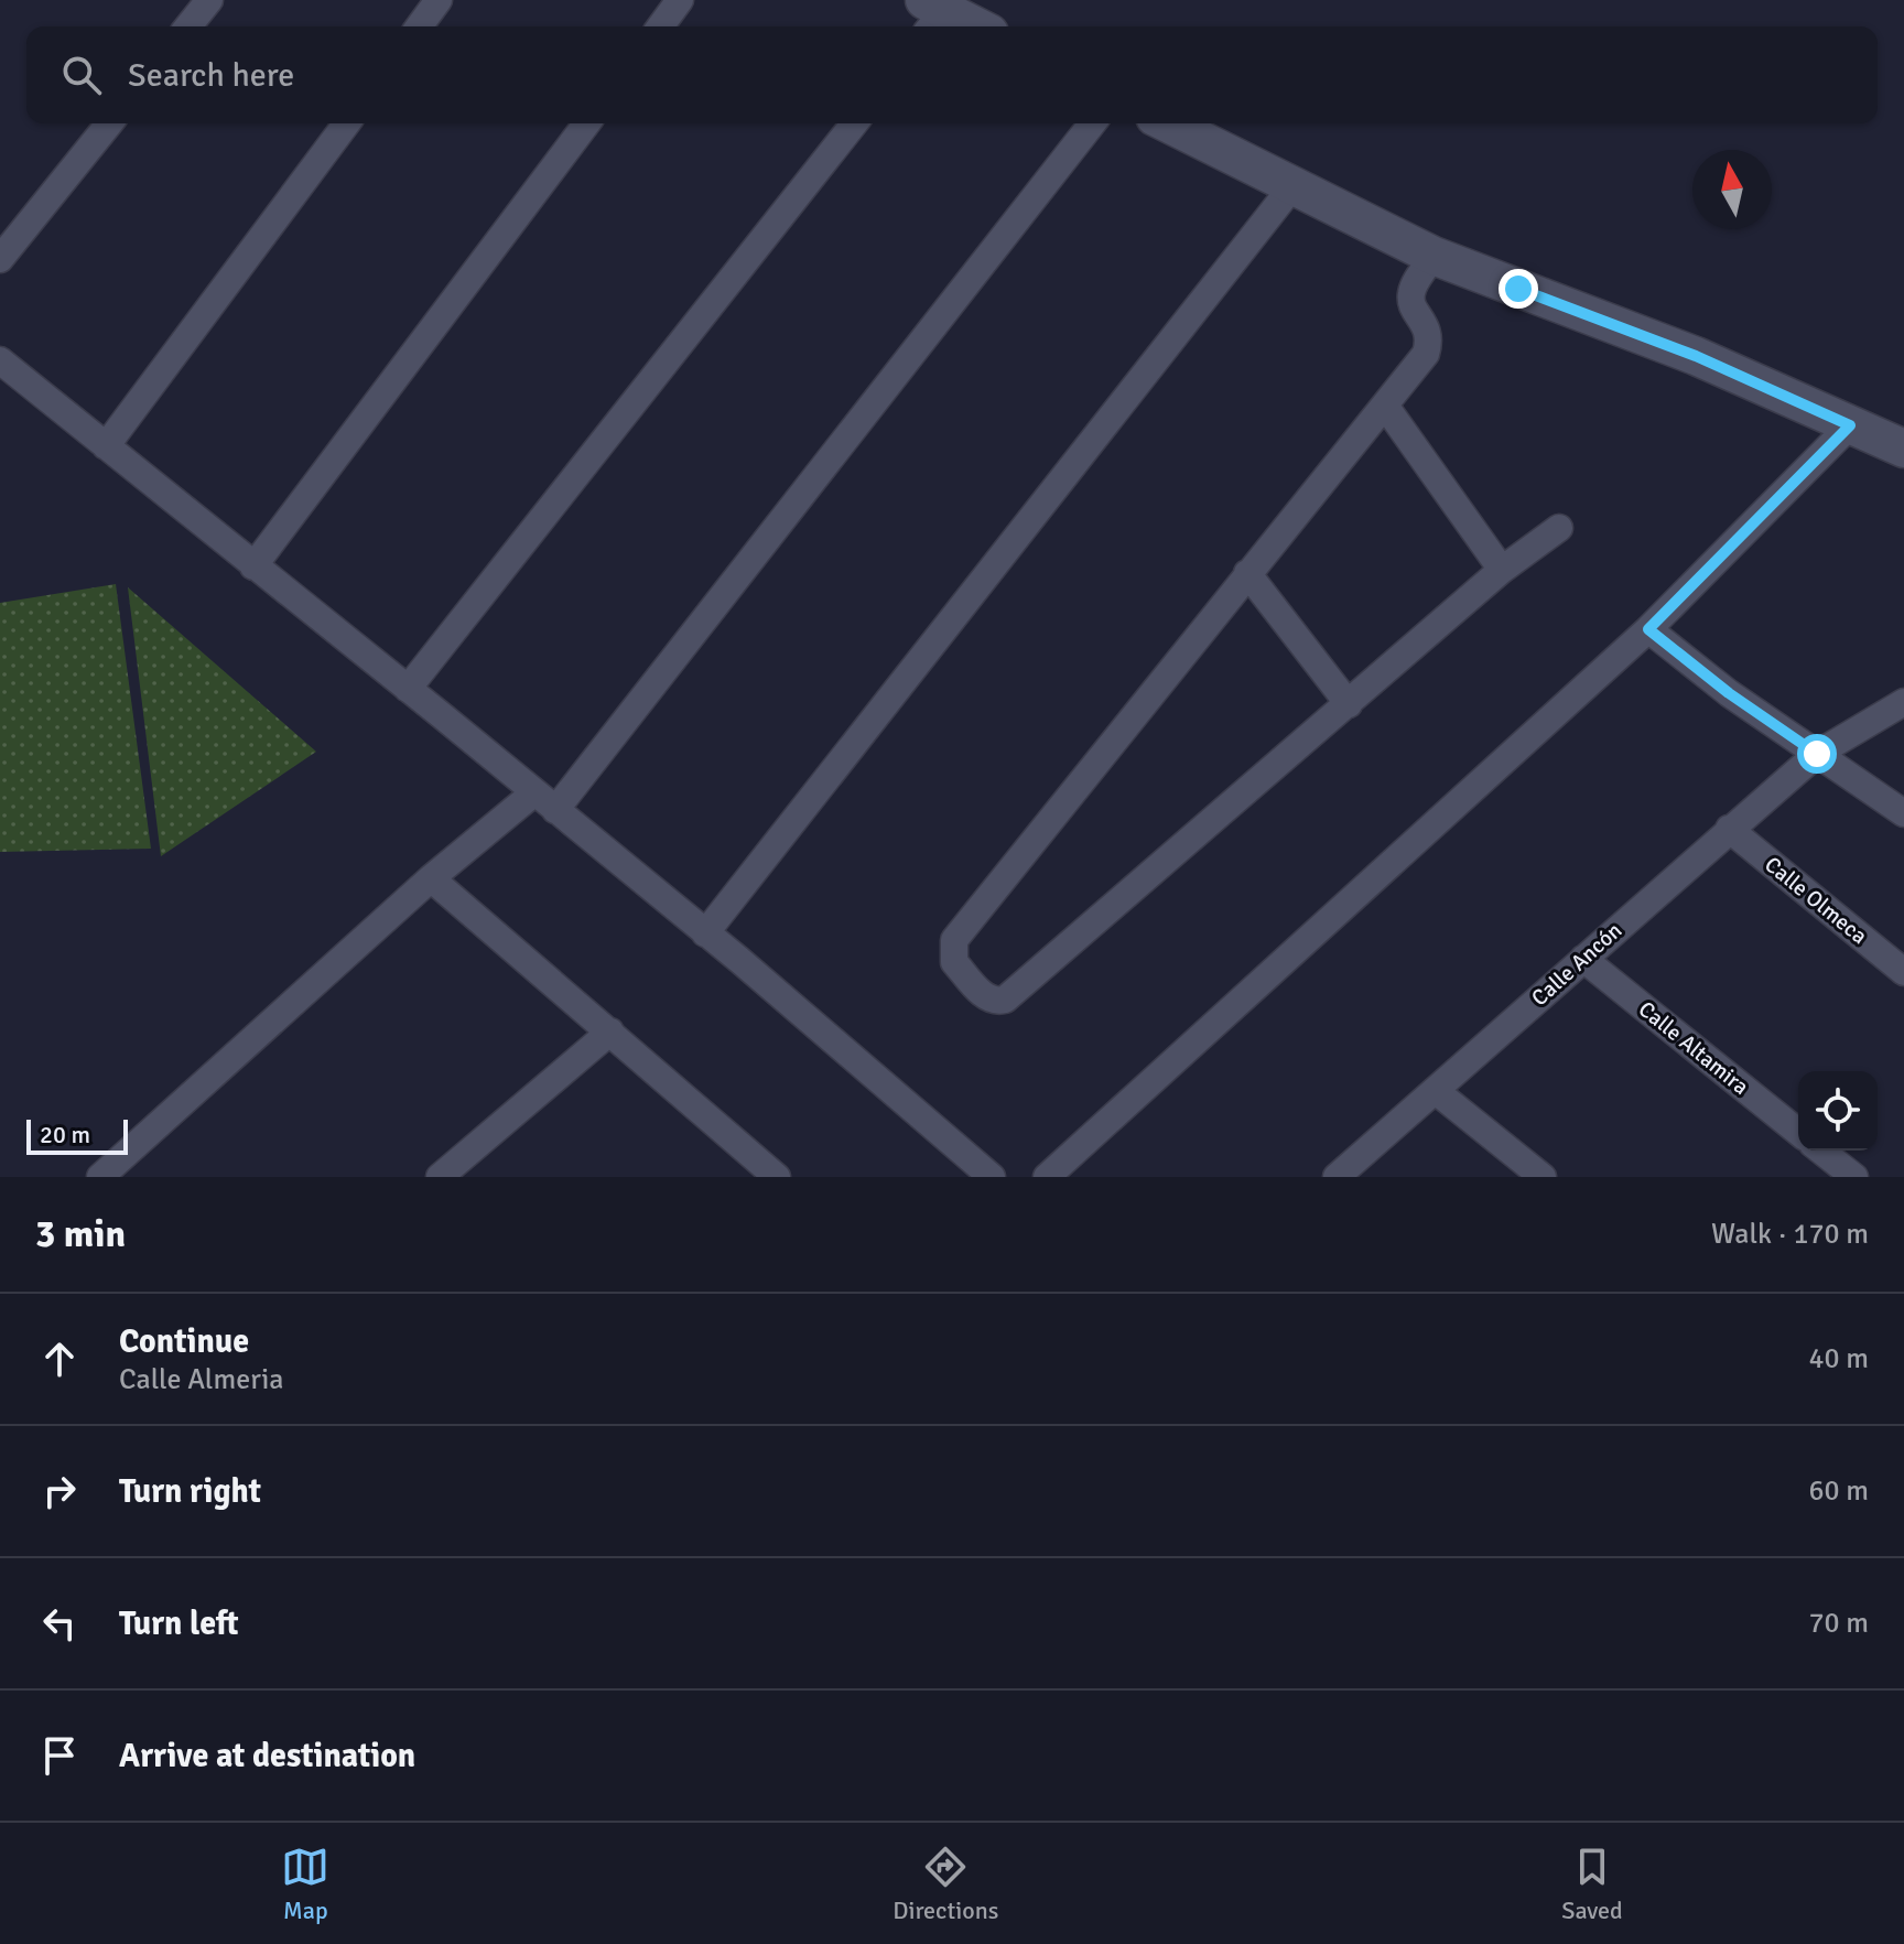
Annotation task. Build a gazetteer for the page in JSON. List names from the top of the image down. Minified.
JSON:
{"streets":{"street":["Calle Olmeca","Calle Ancón","Calle Altamira"]},"crossings":[["Calle Olmeca","Calle Ancón"],["Calle Ancón","Calle Altamira"]],"scale_bar":"20 m","north":"top","page":{"search":"Search here","scale":"20 m","heading":["3 min","Walk · 170 m"],"list":[["Continue","Calle Almeria","40 m"],["Turn right","60 m"],["Turn left","70 m"],"Arrive at destination"],"nav":["Map","Directions","Saved"]}}
